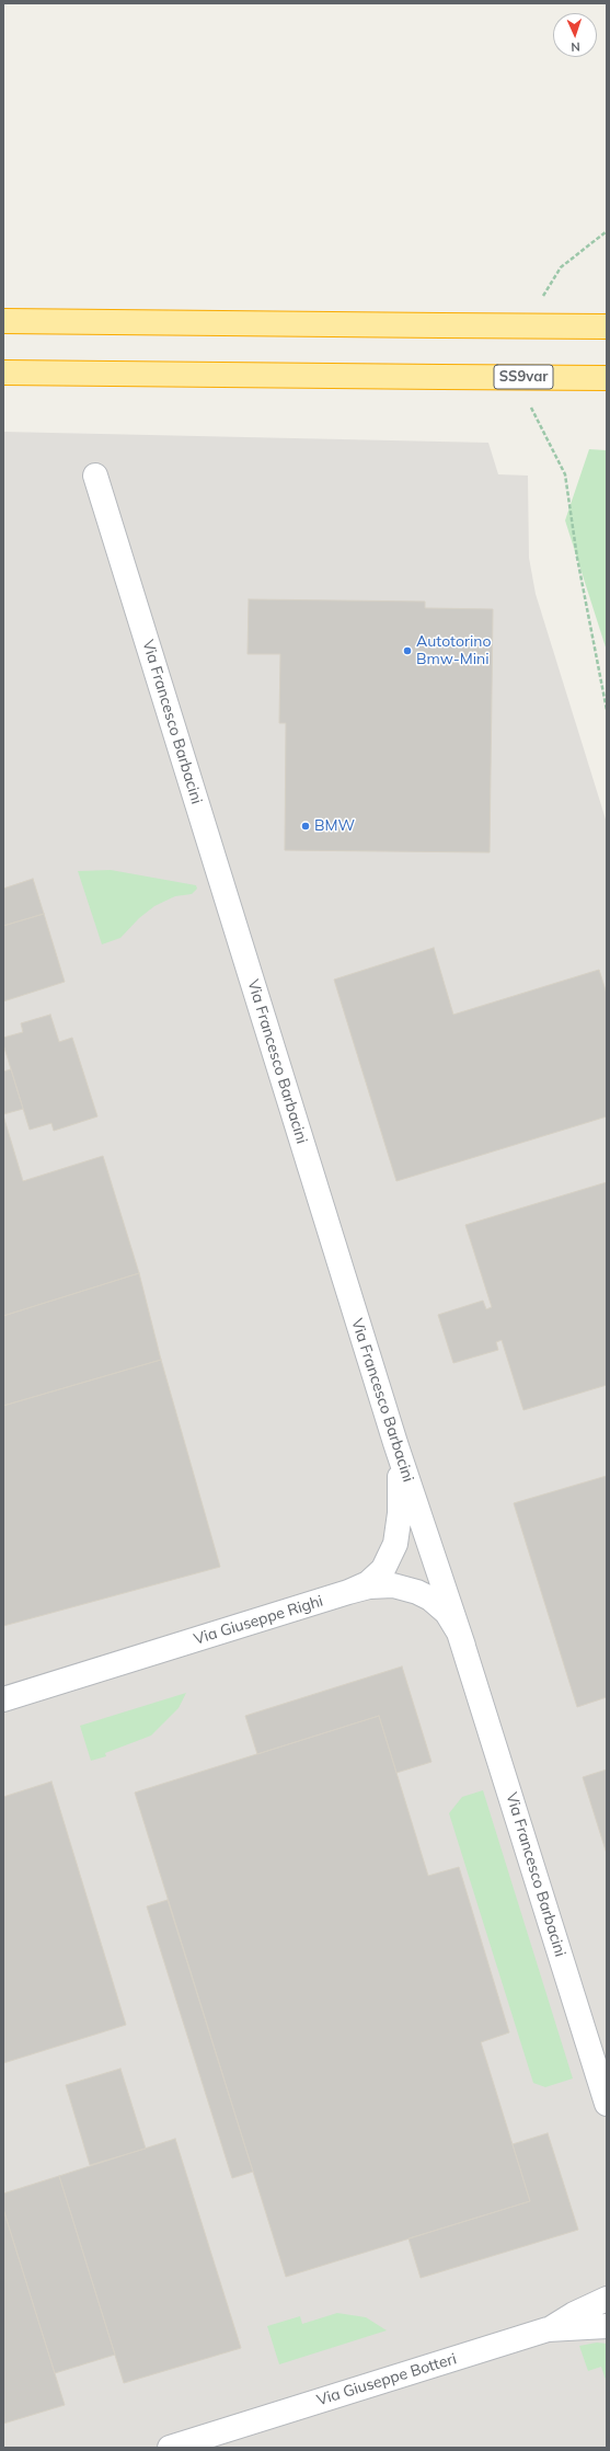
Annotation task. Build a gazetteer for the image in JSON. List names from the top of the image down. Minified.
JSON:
{"streets":{"highway":["SS9var"],"street":["Via Francesco Barbacini","Via Giuseppe Righi","Via Giuseppe Botteri"]},"crossings":[["Via Francesco Barbacini","Via Giuseppe Righi"]],"places":["Autotorino Bmw-Mini","BMW"],"north":"bottom"}
